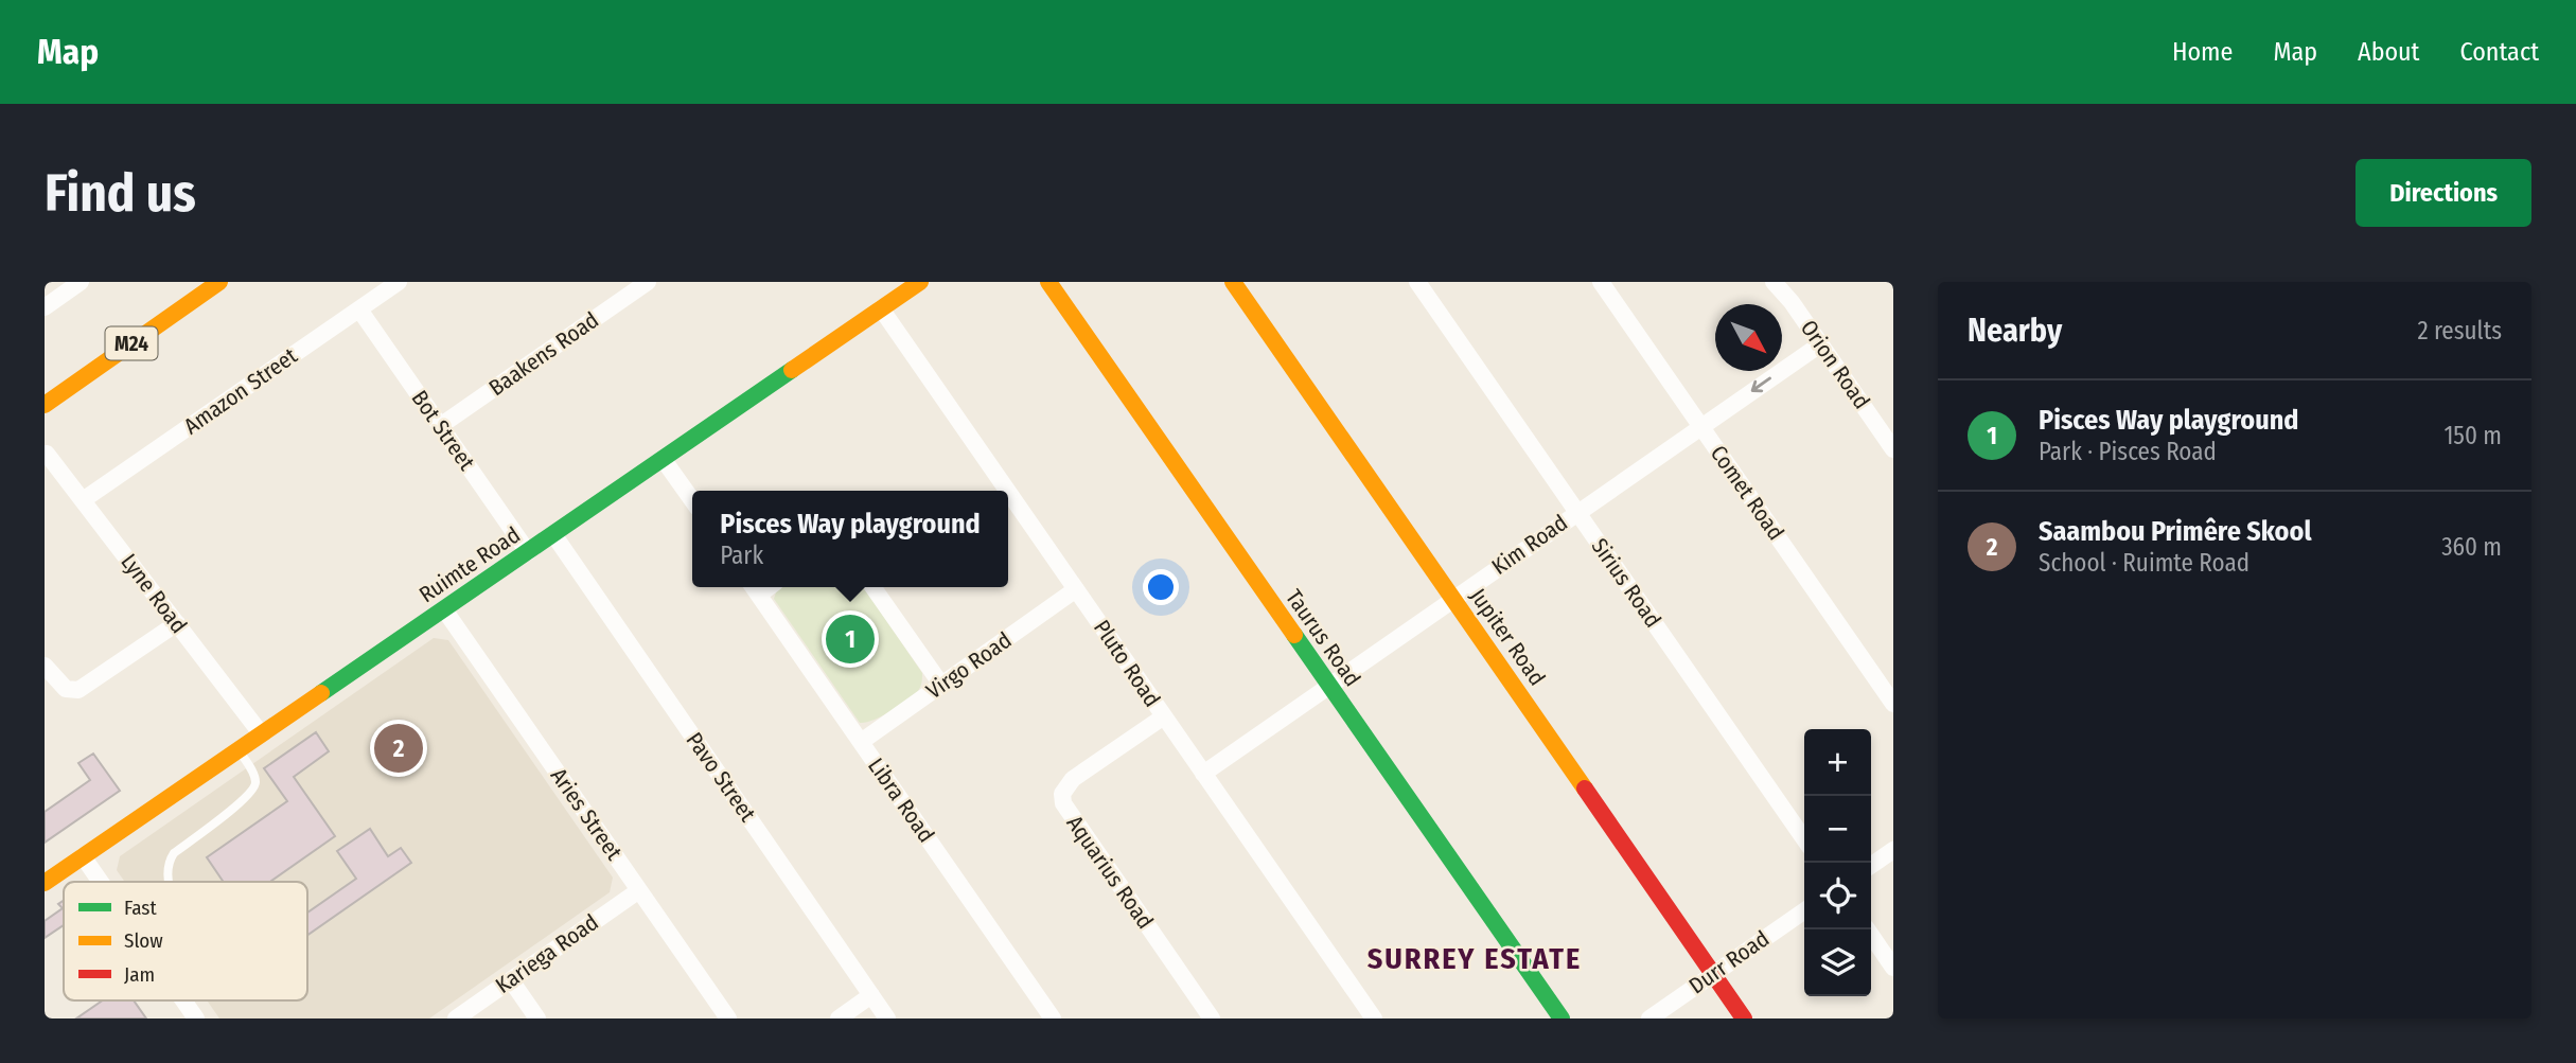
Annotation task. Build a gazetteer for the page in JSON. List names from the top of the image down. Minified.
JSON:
{"streets":{"street":["M24","Baakens Road","Orion Road","Amazon Street","Bot Street","Comet Road","Kim Road","Ruimte Road","Sirius Road","Lyne Road","Jupiter Road","Taurus Road","Pluto Road","Virgo Road","Pavo Street","Libra Road","Aries Street","Aquarius Road","Kariega Road","Durr Road"]},"crossings":[["Baakens Road","Bot Street"],["Orion Road","Kim Road"],["Amazon Street","Bot Street"],["Amazon Street","Lyne Road"],["Bot Street","Ruimte Road"],["Comet Road","Kim Road"],["Kim Road","Sirius Road"],["Kim Road","Jupiter Road"],["Kim Road","Taurus Road"],["Kim Road","Pluto Road"],["Ruimte Road","Lyne Road"],["Ruimte Road","Pluto Road"],["Ruimte Road","Pavo Street"],["Ruimte Road","Aries Street"],["Jupiter Road","Durr Road"],["Pluto Road","Virgo Road"],["Pluto Road","Aquarius Road"],["Virgo Road","Libra Road"],["Aries Street","Kariega Road"]],"districts":["SURREY ESTATE"],"legend":["Fast","Slow","Jam"],"north":"bottom right","page":{"header":"Map","nav":["Home","Map","About","Contact"],"buttons":"Directions","title":"Find us","heading":["Nearby","2 results"],"list":[{"mark":"1","name":"Pisces Way playground","note":"Park · Pisces Road","value":"150 m"},{"mark":"2","name":"Saambou Primêre Skool","note":"School · Ruimte Road","value":"360 m"}],"popup":["Pisces Way playground","Park"],"pins":["1","2"],"map_buttons":["+","−"]}}
